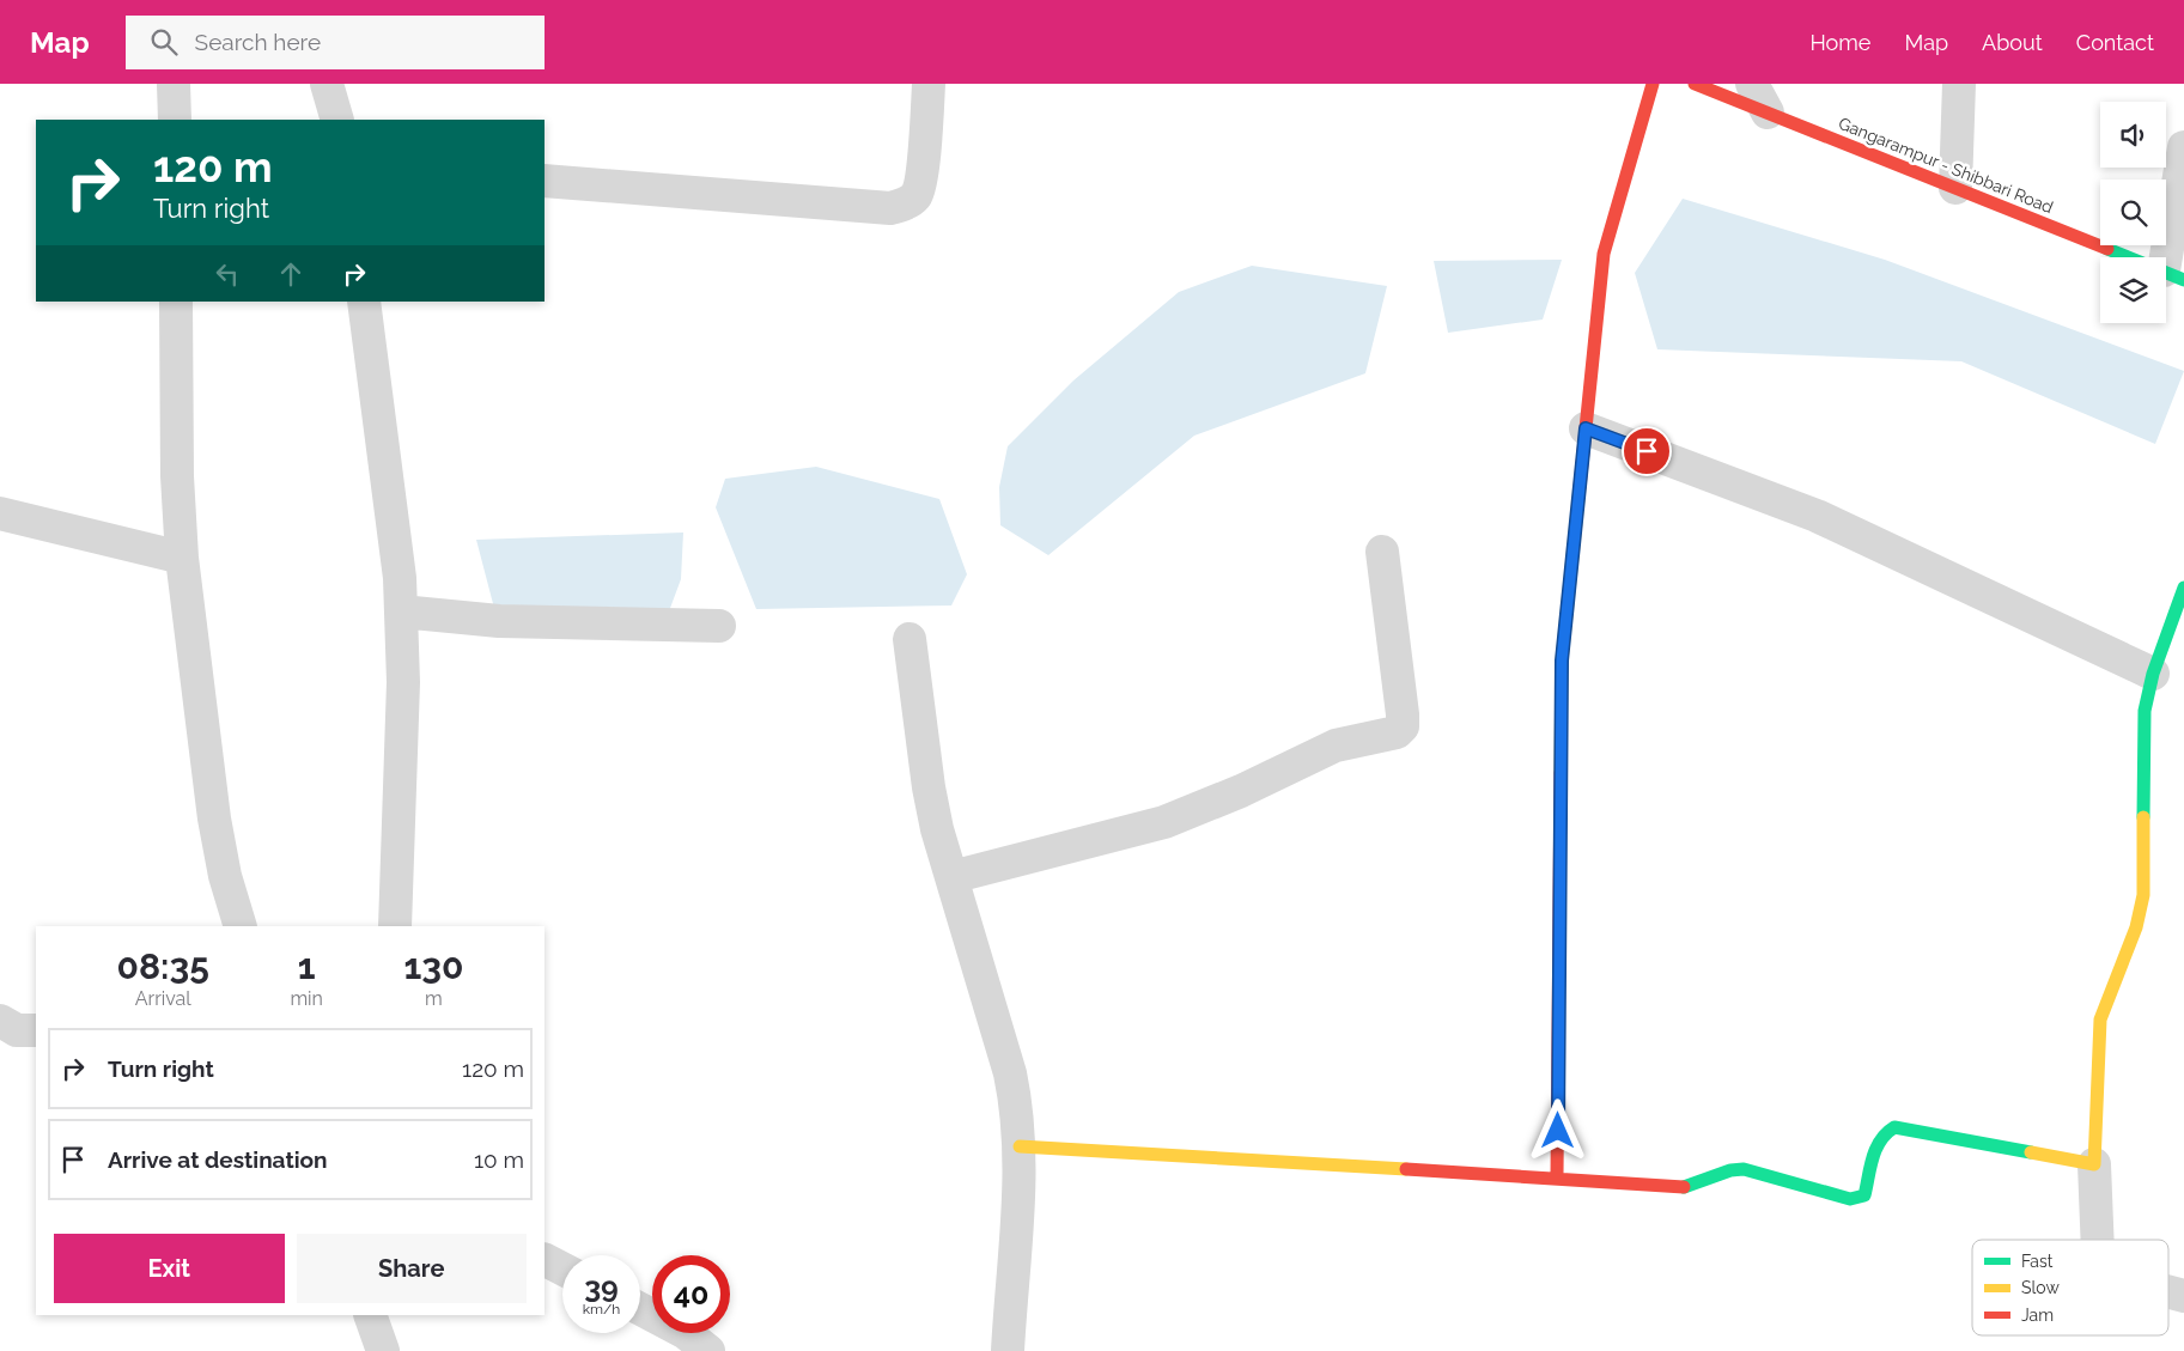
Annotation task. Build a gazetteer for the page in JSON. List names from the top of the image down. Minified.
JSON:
{"streets":{"street":["Gangarampur - Shibbari Road"]},"legend":["Fast","Slow","Jam"],"page":{"header":"Map","search":"Search here","nav":["Home","Map","About","Contact"],"turn":["120 m","Turn right"],"eta":["08:35","Arrival","1","min","130","m"],"list":[{"name":"Turn right","value":"120 m"},{"name":"Arrive at destination","value":"10 m"}],"buttons":["Exit","Share"],"speed":"39 km/h","limit":"40"}}
